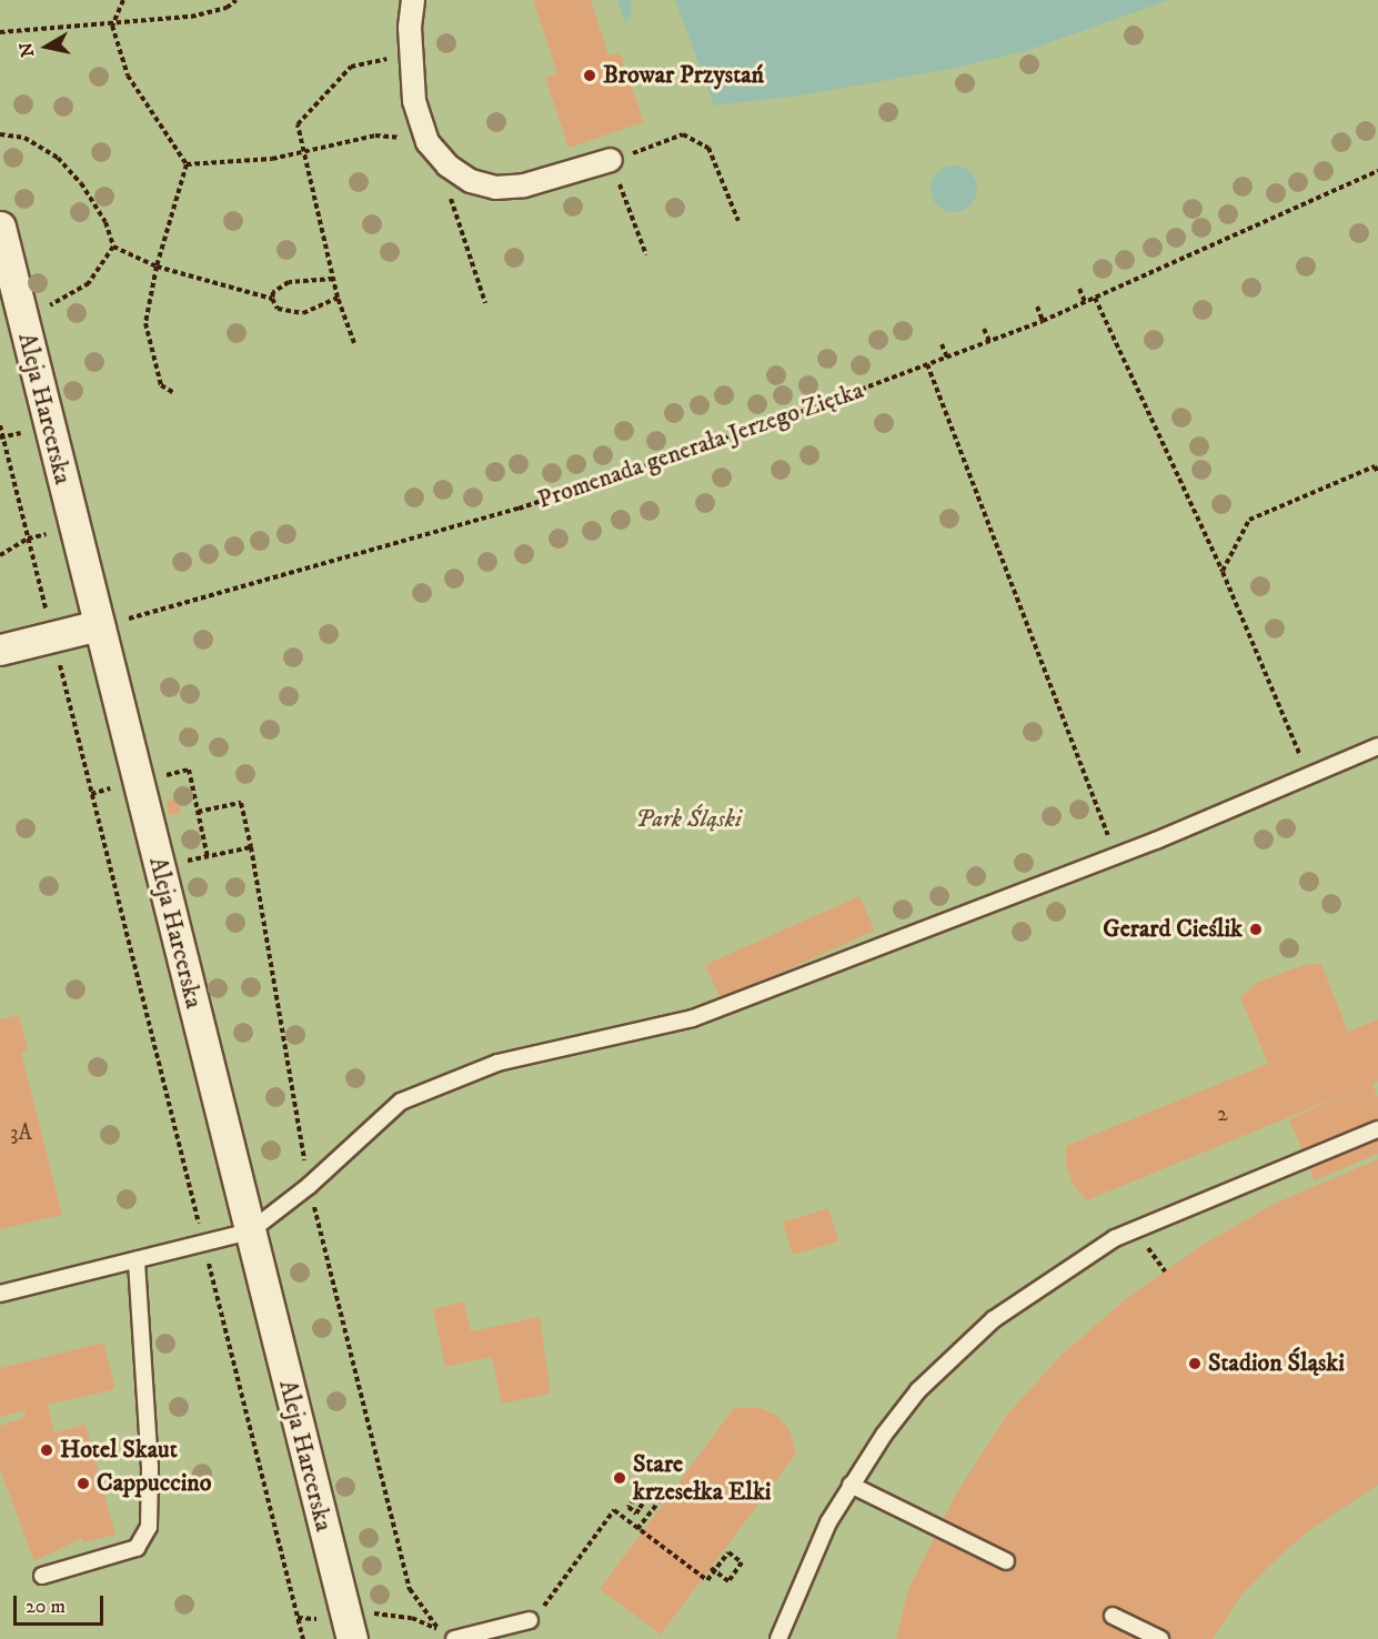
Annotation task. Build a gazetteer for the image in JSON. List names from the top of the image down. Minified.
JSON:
{"streets":{"street":["Aleja Harcerska"],"path":["Promenada generała Jerzego Ziętka"]},"crossings":[["Aleja Harcerska","Promenada generała Jerzego Ziętka"]],"parks":["Park Śląski"],"places":["Browar Przystań","Gerard Cieślik","Stadion Śląski","Hotel Skaut","Stare krzesełka Elki","Cappuccino"],"house_numbers":["2","3A"],"scale_bar":"20 m","north":"left"}
